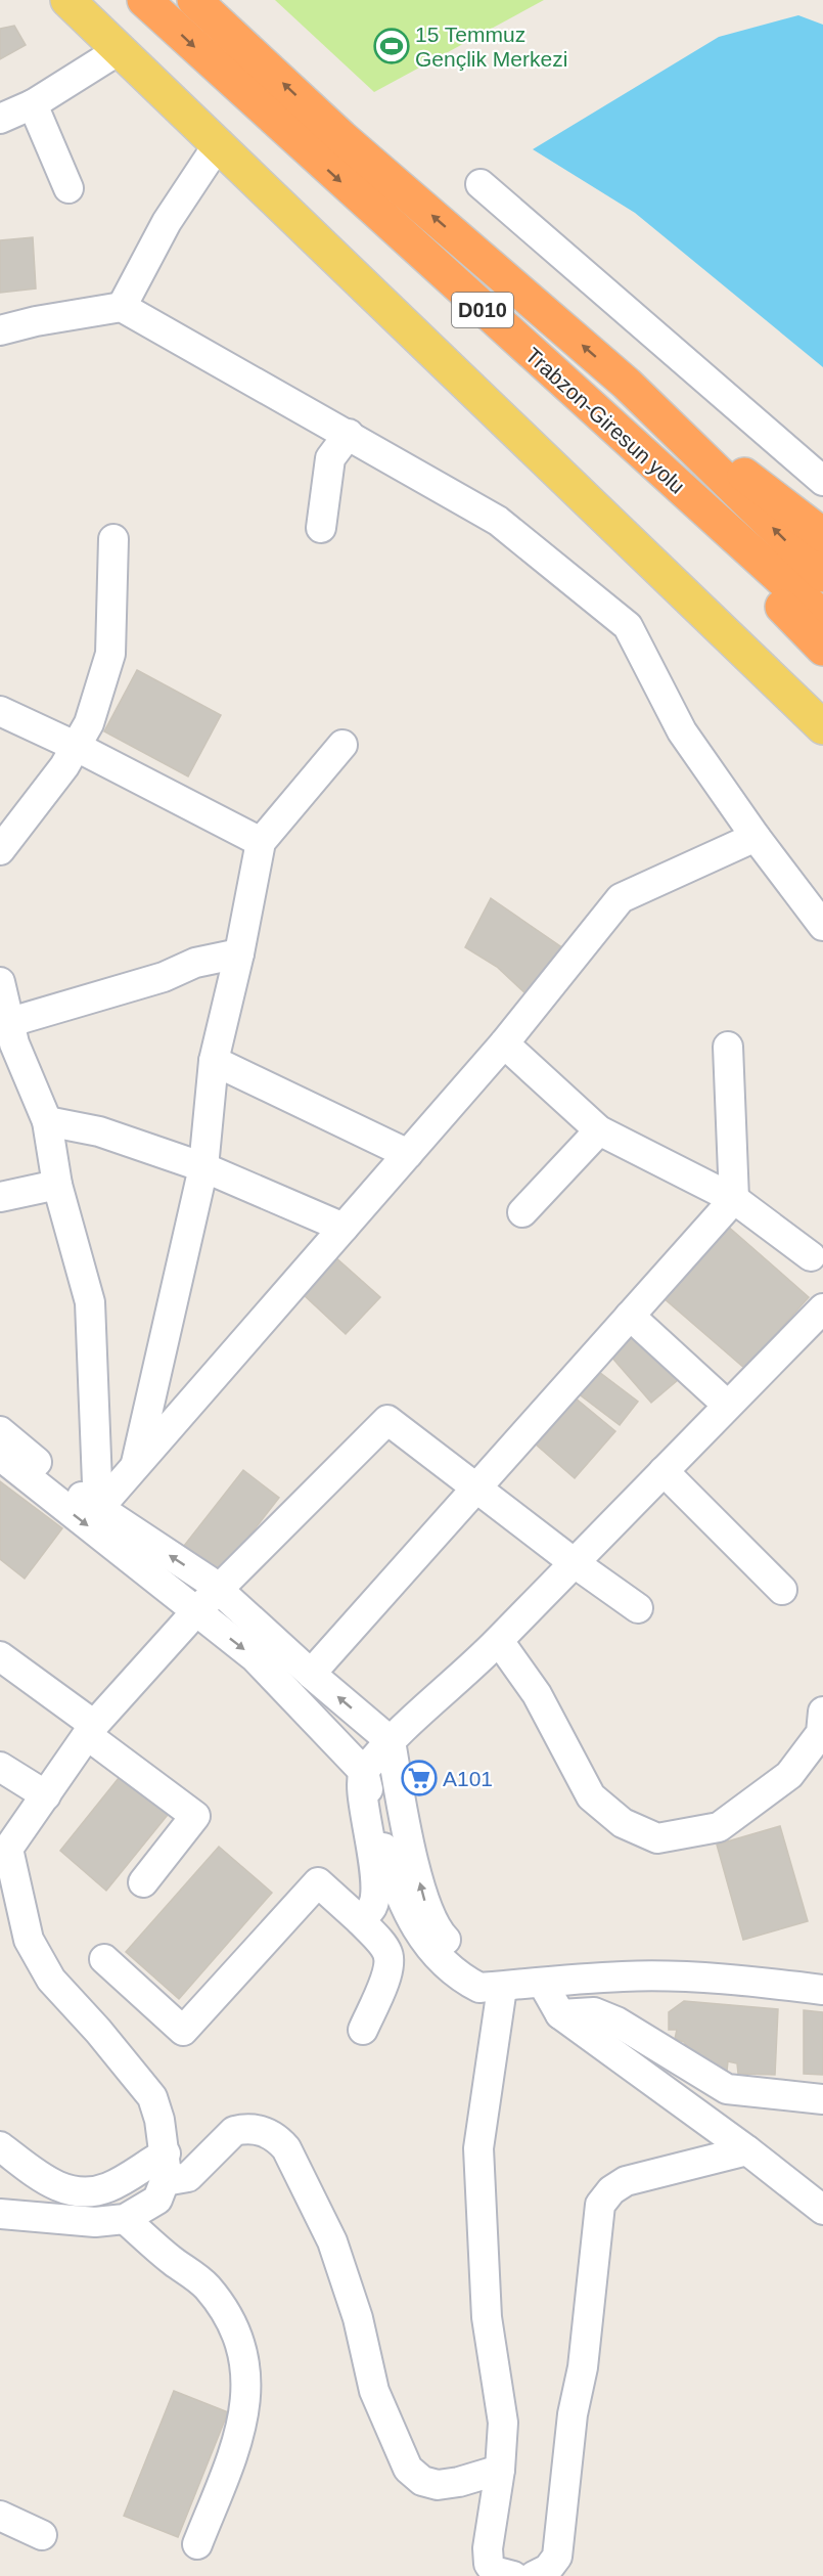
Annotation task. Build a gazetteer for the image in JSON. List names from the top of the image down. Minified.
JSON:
{"streets":{"highway":["D010","Trabzon-Giresun yolu"]},"places":{"sports":["15 Temmuz Gençlik Merkezi"],"supermarket":["A101"]}}
